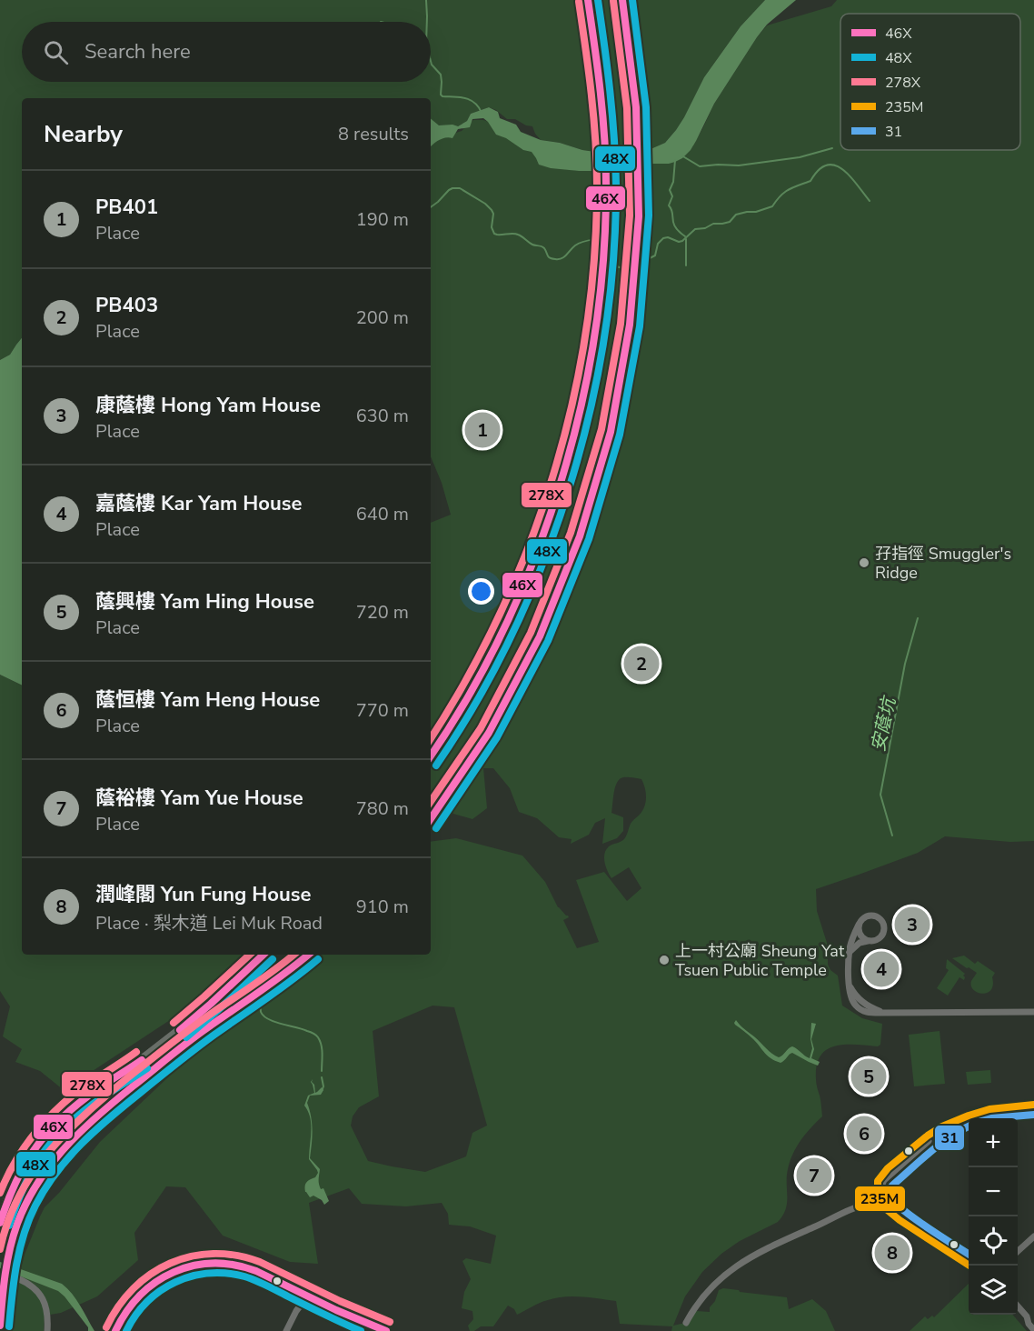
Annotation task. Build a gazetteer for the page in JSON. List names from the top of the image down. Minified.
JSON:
{"water":["安蔭坑"],"places":["孖指徑 Smuggler's Ridge","上一村公廟 Sheung Yat Tsuen Public Temple"],"lines":["transit line 46X","transit line 48X","transit line 278X","transit line 235M","transit line 31"],"legend":["46X","48X","278X","235M","31"],"page":{"search":"Search here","heading":["Nearby","8 results"],"list":[{"mark":"1","name":"PB401","note":"Place","value":"190 m"},{"mark":"2","name":"PB403","note":"Place","value":"200 m"},{"mark":"3","name":"康蔭樓 Hong Yam House","note":"Place","value":"630 m"},{"mark":"4","name":"嘉蔭樓 Kar Yam House","note":"Place","value":"640 m"},{"mark":"5","name":"蔭興樓 Yam Hing House","note":"Place","value":"720 m"},{"mark":"6","name":"蔭恒樓 Yam Heng House","note":"Place","value":"770 m"},{"mark":"7","name":"蔭裕樓 Yam Yue House","note":"Place","value":"780 m"},{"mark":"8","name":"潤峰閣 Yun Fung House","note":"Place · 梨木道 Lei Muk Road","value":"910 m"}],"pins":["1","2","3","4","5","6","7","8"],"map_buttons":["+","−"]}}
